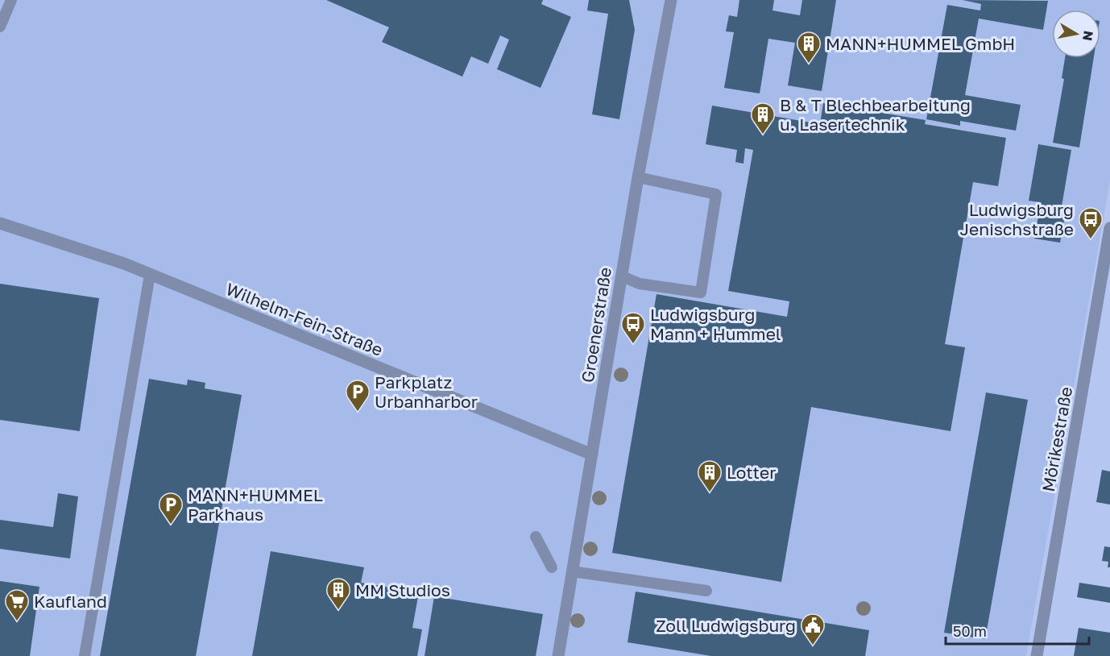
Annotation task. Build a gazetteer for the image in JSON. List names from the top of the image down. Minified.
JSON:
{"streets":{"street":["Wilhelm-Fein-Straße","Groenerstraße","Mörikestraße"]},"crossings":[["Wilhelm-Fein-Straße","Groenerstraße"]],"places":{"building":["MANN+HUMMEL GmbH","B & T Blechbearbeitung u. Lasertechnik","Lotter","MM Studios"],"bus stop":["Ludwigsburg Jenischstraße","Ludwigsburg Mann + Hummel"],"parking":["Parkplatz Urbanharbor","MANN+HUMMEL Parkhaus"],"supermarket":["Kaufland"],"public building":["Zoll Ludwigsburg"]},"scale_bar":"50 m","north":"right"}
